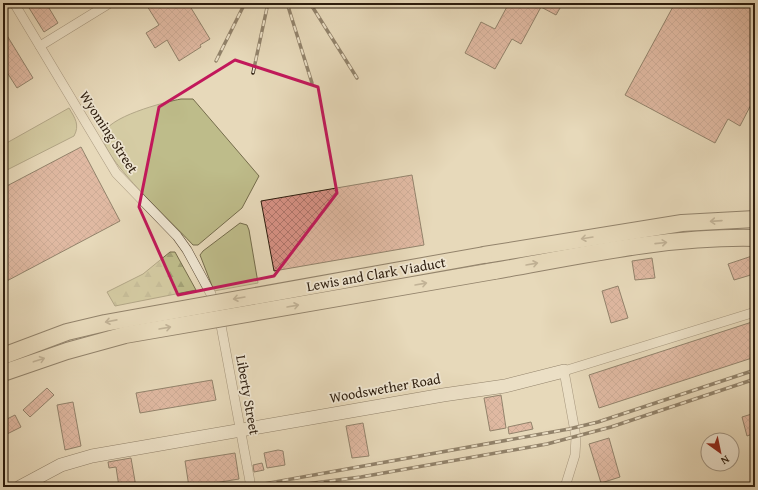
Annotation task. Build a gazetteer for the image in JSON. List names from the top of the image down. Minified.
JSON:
{"streets":{"highway":["Lewis and Clark Viaduct"],"street":["Wyoming Street","Woodswether Road","Liberty Street"]},"crossings":[["Wyoming Street","Liberty Street"],["Woodswether Road","Liberty Street"]],"north":"bottom right"}
